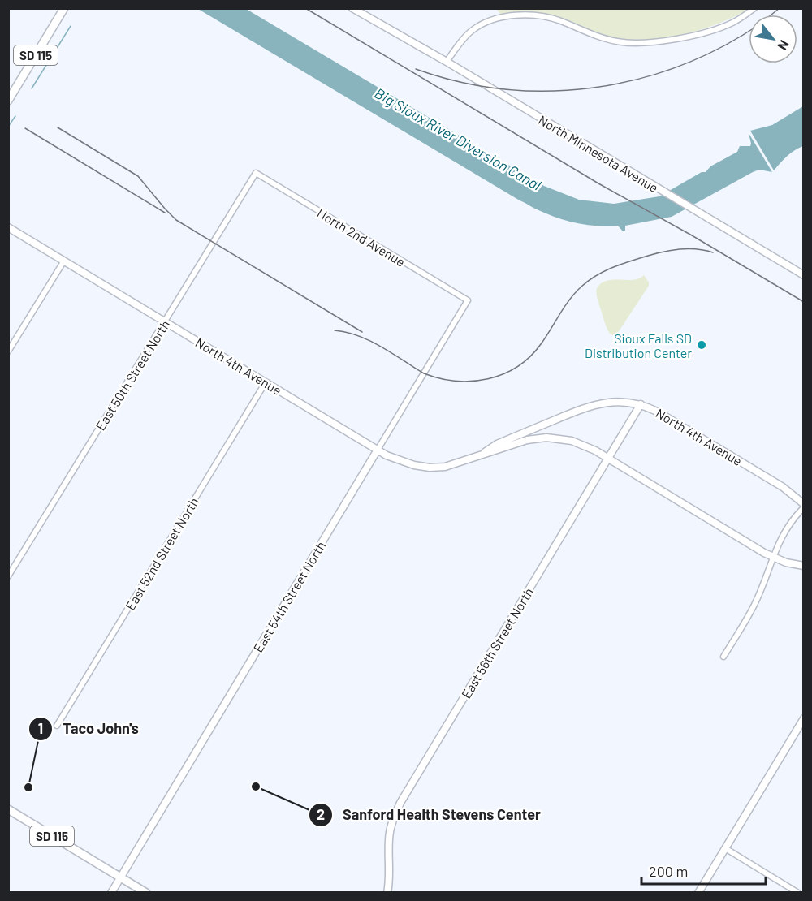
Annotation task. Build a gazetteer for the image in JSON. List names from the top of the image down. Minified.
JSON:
{"streets":{"main road":["SD 115"],"street":["North Minnesota Avenue","North 2nd Avenue","North 4th Avenue","East 50th Street North","East 52nd Street North","East 54th Street North","East 56th Street North"]},"crossings":[["SD 115","East 54th Street North"],["North 2nd Avenue","East 50th Street North"],["North 2nd Avenue","East 54th Street North"],["North 4th Avenue","East 50th Street North"],["North 4th Avenue","East 52nd Street North"],["North 4th Avenue","East 54th Street North"],["North 4th Avenue","East 56th Street North"]],"water":["Big Sioux River Diversion Canal"],"places":["Sioux Falls SD Distribution Center","Sanford Health Stevens Center","Taco John's"],"scale_bar":"200 m","north":"bottom right"}
